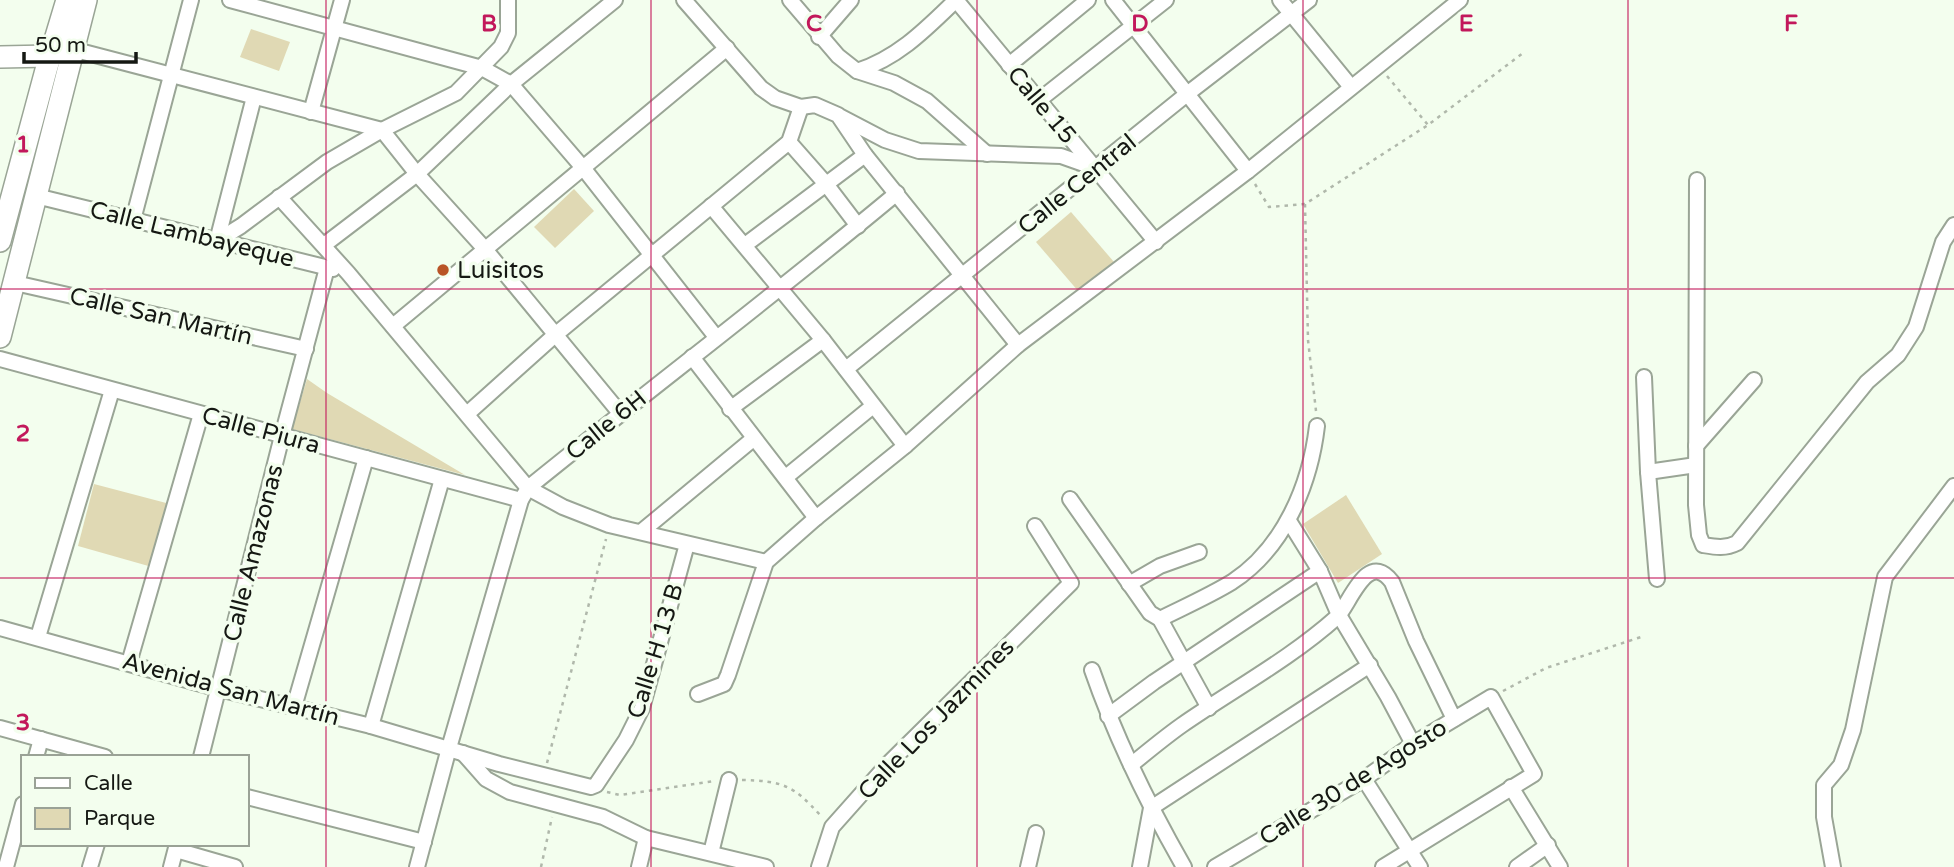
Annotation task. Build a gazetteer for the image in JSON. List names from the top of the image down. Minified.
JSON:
{"streets":{"street":["Calle 15","Calle Central","Calle Lambayeque","Calle San Martín","Calle 6H","Calle Piura","Calle Amazonas","Calle H 13 B","Avenida San Martín","Calle Los Jazmines","Calle 30 de Agosto"]},"crossings":[["Calle 15","Calle Central"],["Calle Lambayeque","Calle Amazonas"],["Calle San Martín","Calle Amazonas"],["Calle 6H","Calle Piura"],["Calle Piura","Calle Amazonas"],["Calle Amazonas","Avenida San Martín"],["Calle H 13 B","Avenida San Martín"]],"places":["Luisitos"],"legend":["Calle","Parque"],"scale_bar":"50 m","grid":{"columns":["B","C","D","E","F"],"rows":["1","2","3"]}}
